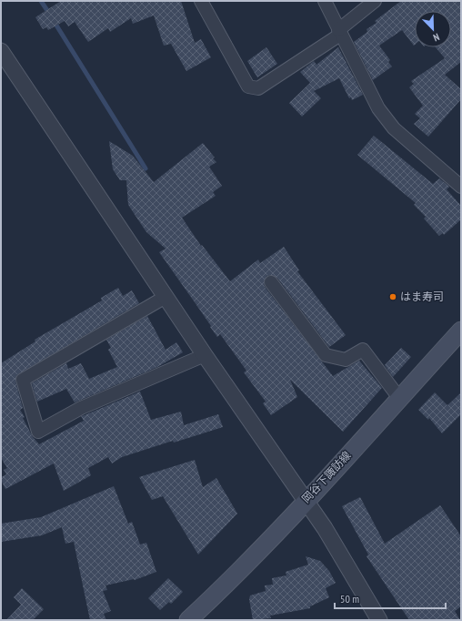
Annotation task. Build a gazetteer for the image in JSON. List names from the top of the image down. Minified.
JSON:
{"streets":{"main road":["岡谷下諏訪線"]},"places":["はま寿司"],"scale_bar":"50 m","north":"bottom right"}
